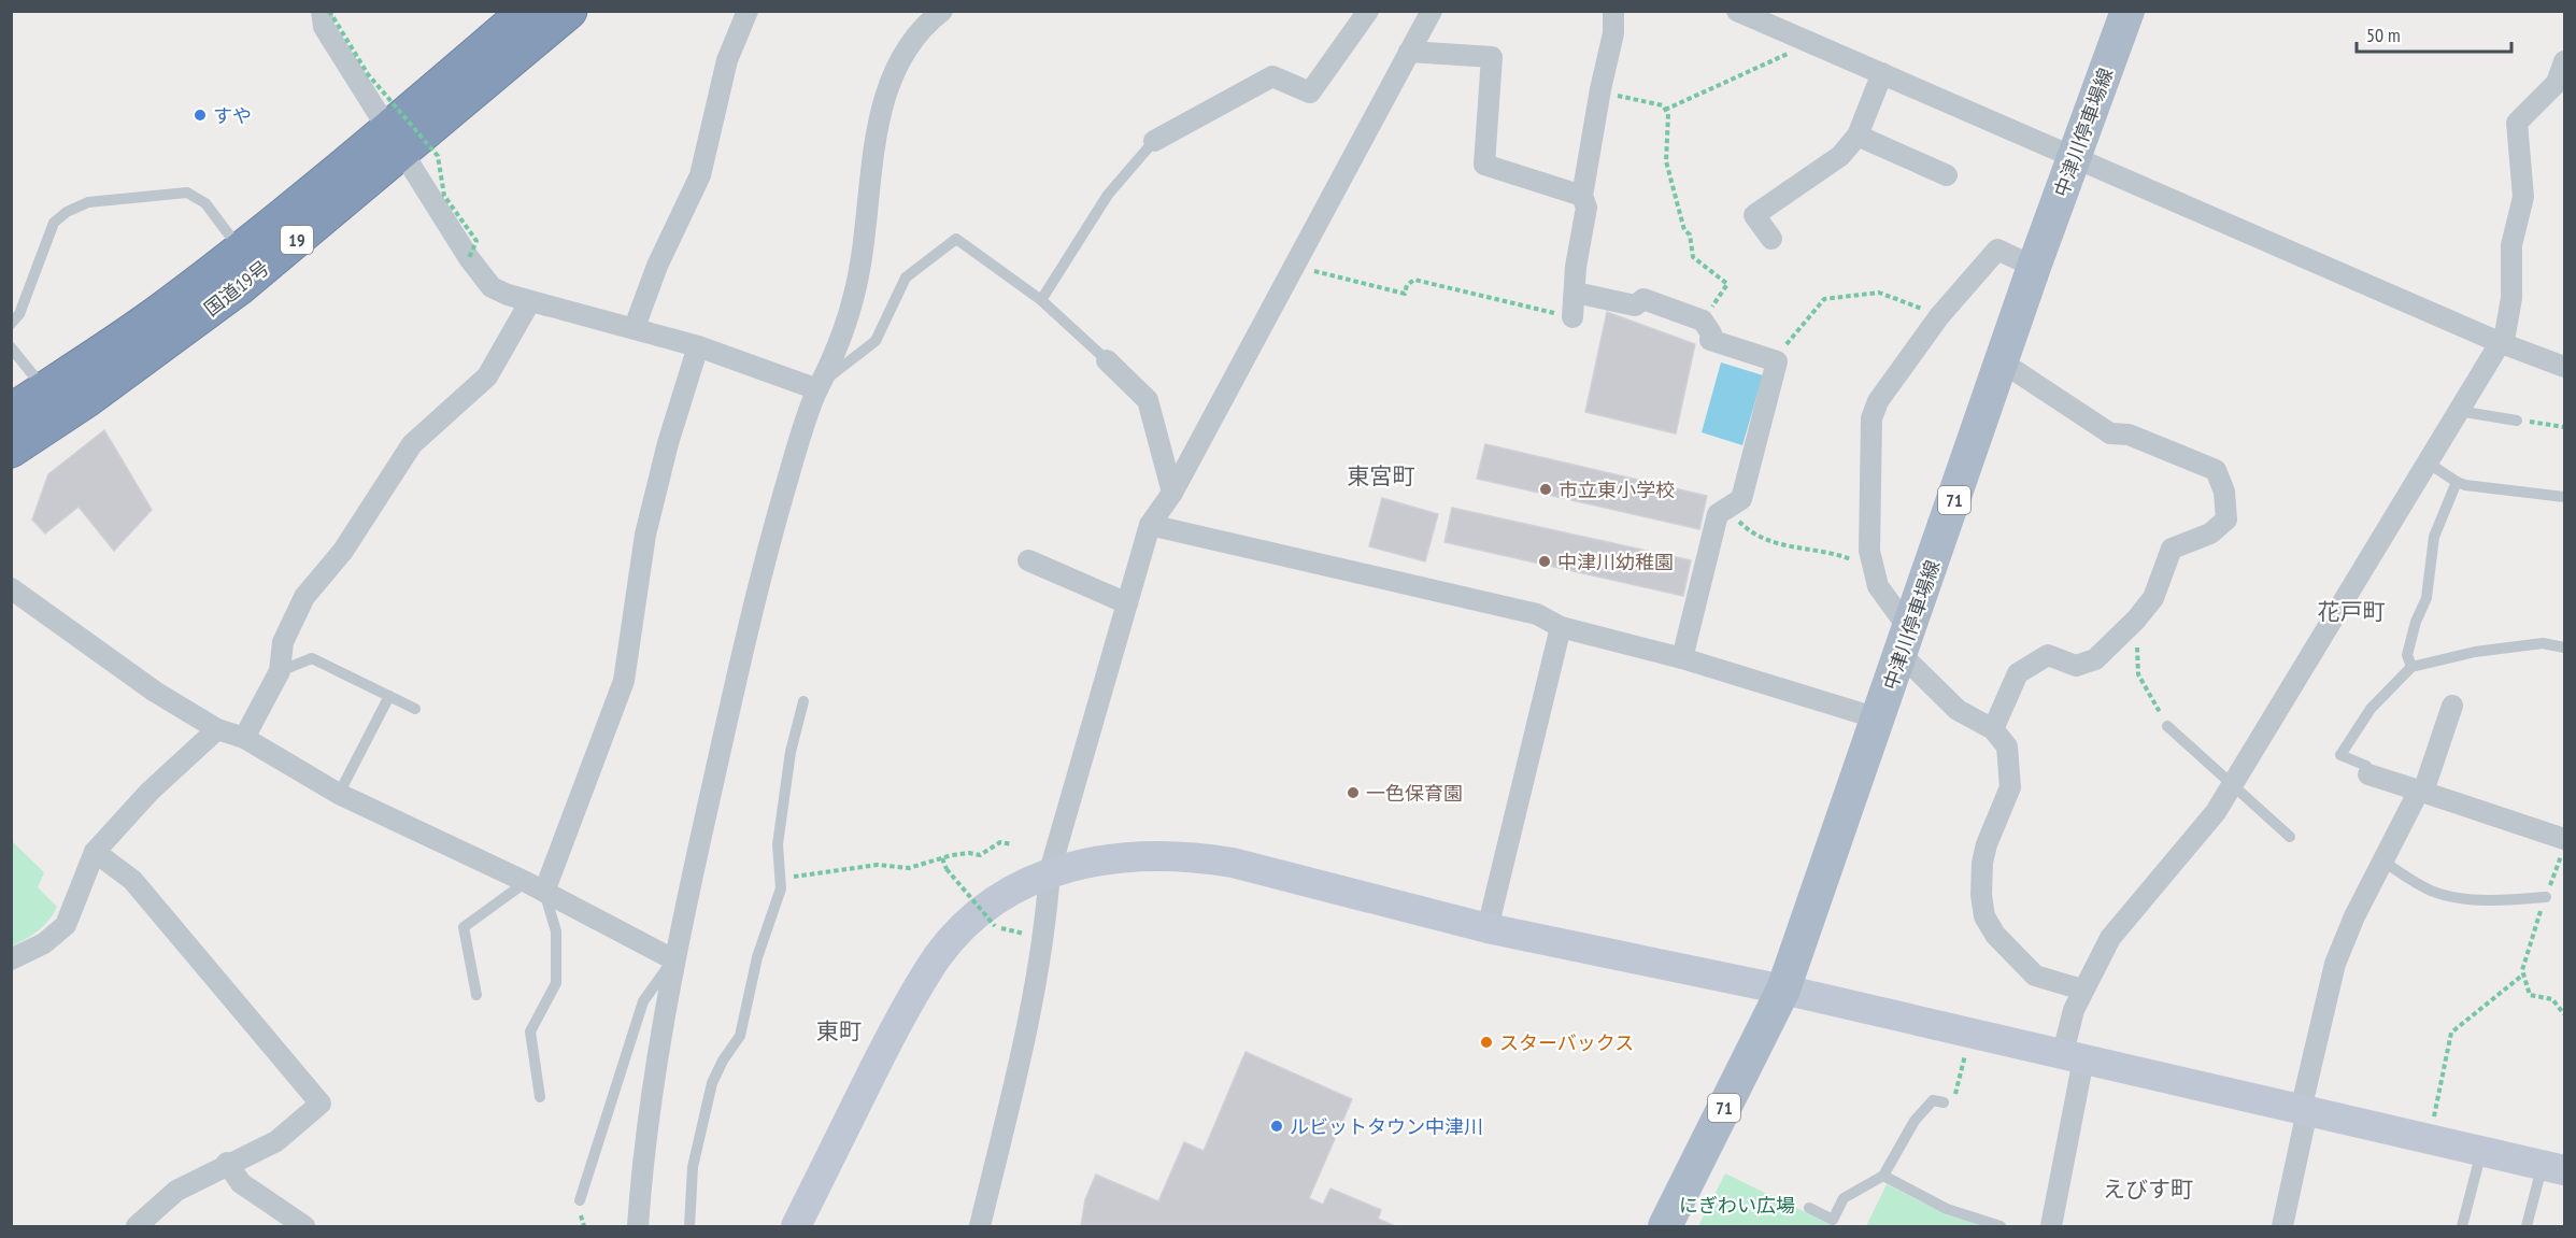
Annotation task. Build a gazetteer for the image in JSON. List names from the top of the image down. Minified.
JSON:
{"streets":{"highway":["19","国道19号"],"main road":["中津川停車場線","71"]},"districts":["東宮町","花戸町","東町","えびす町"],"parks":["にぎわい広場"],"places":["すや","市立東小学校","中津川幼稚園","一色保育園","スターバックス","ルビットタウン中津川"],"scale_bar":"50 m"}
